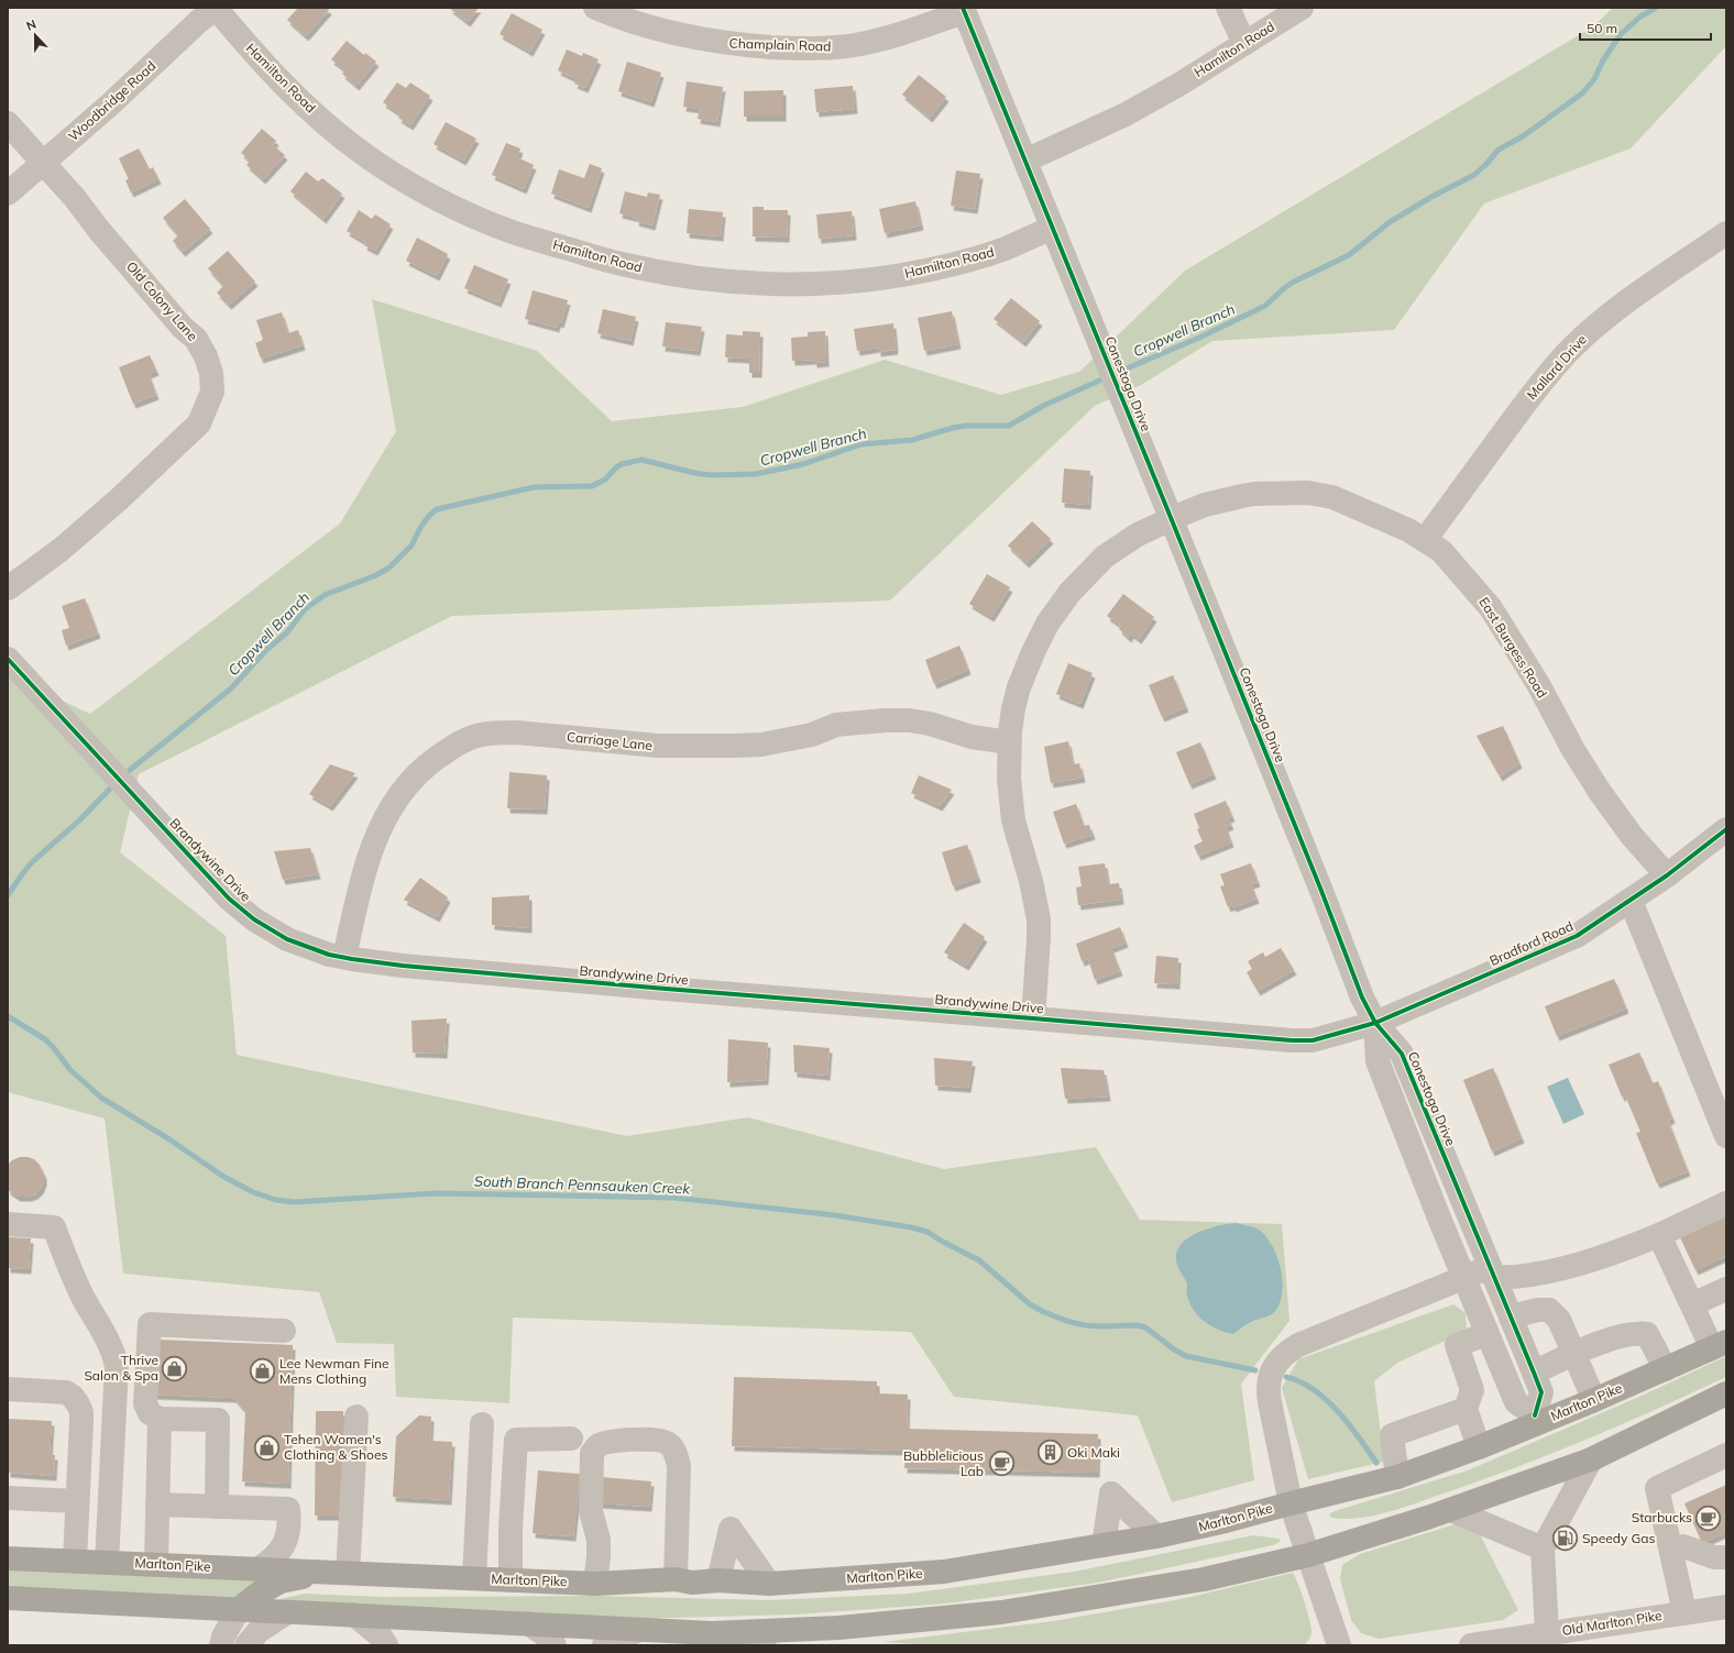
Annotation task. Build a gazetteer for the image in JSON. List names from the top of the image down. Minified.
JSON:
{"streets":{"highway":["Marlton Pike"],"street":["Champlain Road","Hamilton Road","Woodbridge Road","Old Colony Lane","Mallard Drive","Conestoga Drive","East Burgess Road","Carriage Lane","Brandywine Drive","Bradford Road","Old Marlton Pike"]},"crossings":[["Champlain Road","Conestoga Drive"],["Hamilton Road","Woodbridge Road"],["Hamilton Road","Conestoga Drive"],["Woodbridge Road","Old Colony Lane"],["Mallard Drive","East Burgess Road"],["Conestoga Drive","East Burgess Road"],["Conestoga Drive","Brandywine Drive"],["Conestoga Drive","Bradford Road"],["Conestoga Drive","Marlton Pike"],["East Burgess Road","Carriage Lane"],["East Burgess Road","Brandywine Drive"],["East Burgess Road","Bradford Road"],["Carriage Lane","Brandywine Drive"],["Brandywine Drive","Bradford Road"]],"water":["Cropwell Branch","South Branch Pennsauken Creek"],"places":{"shop":["Thrive Salon & Spa","Lee Newman Fine Mens Clothing","Tehen Women's Clothing & Shoes"],"building":["Oki Maki"],"cafe":["Bubblelicious Lab","Starbucks"],"fuel station":["Speedy Gas"]},"scale_bar":"50 m","north":"top"}
